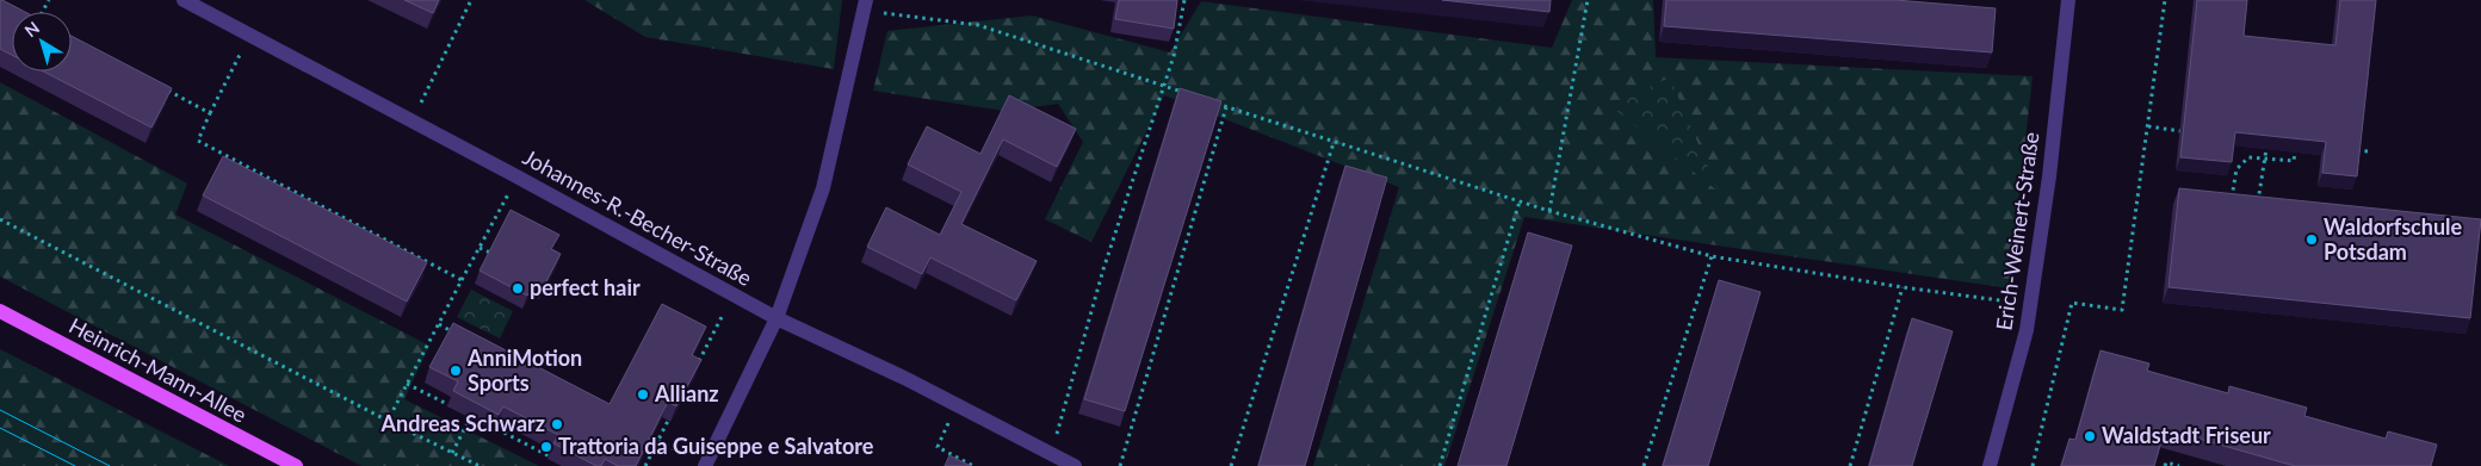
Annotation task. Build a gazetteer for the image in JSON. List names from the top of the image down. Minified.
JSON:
{"streets":{"main road":["Heinrich-Mann-Allee"],"street":["Johannes-R.-Becher-Straße","Erich-Weinert-Straße"]},"places":["Waldorfschule Potsdam","perfect hair","AnniMotion Sports","Allianz","Andreas Schwarz","Waldstadt Friseur","Trattoria da Guiseppe e Salvatore"],"north":"top left"}
